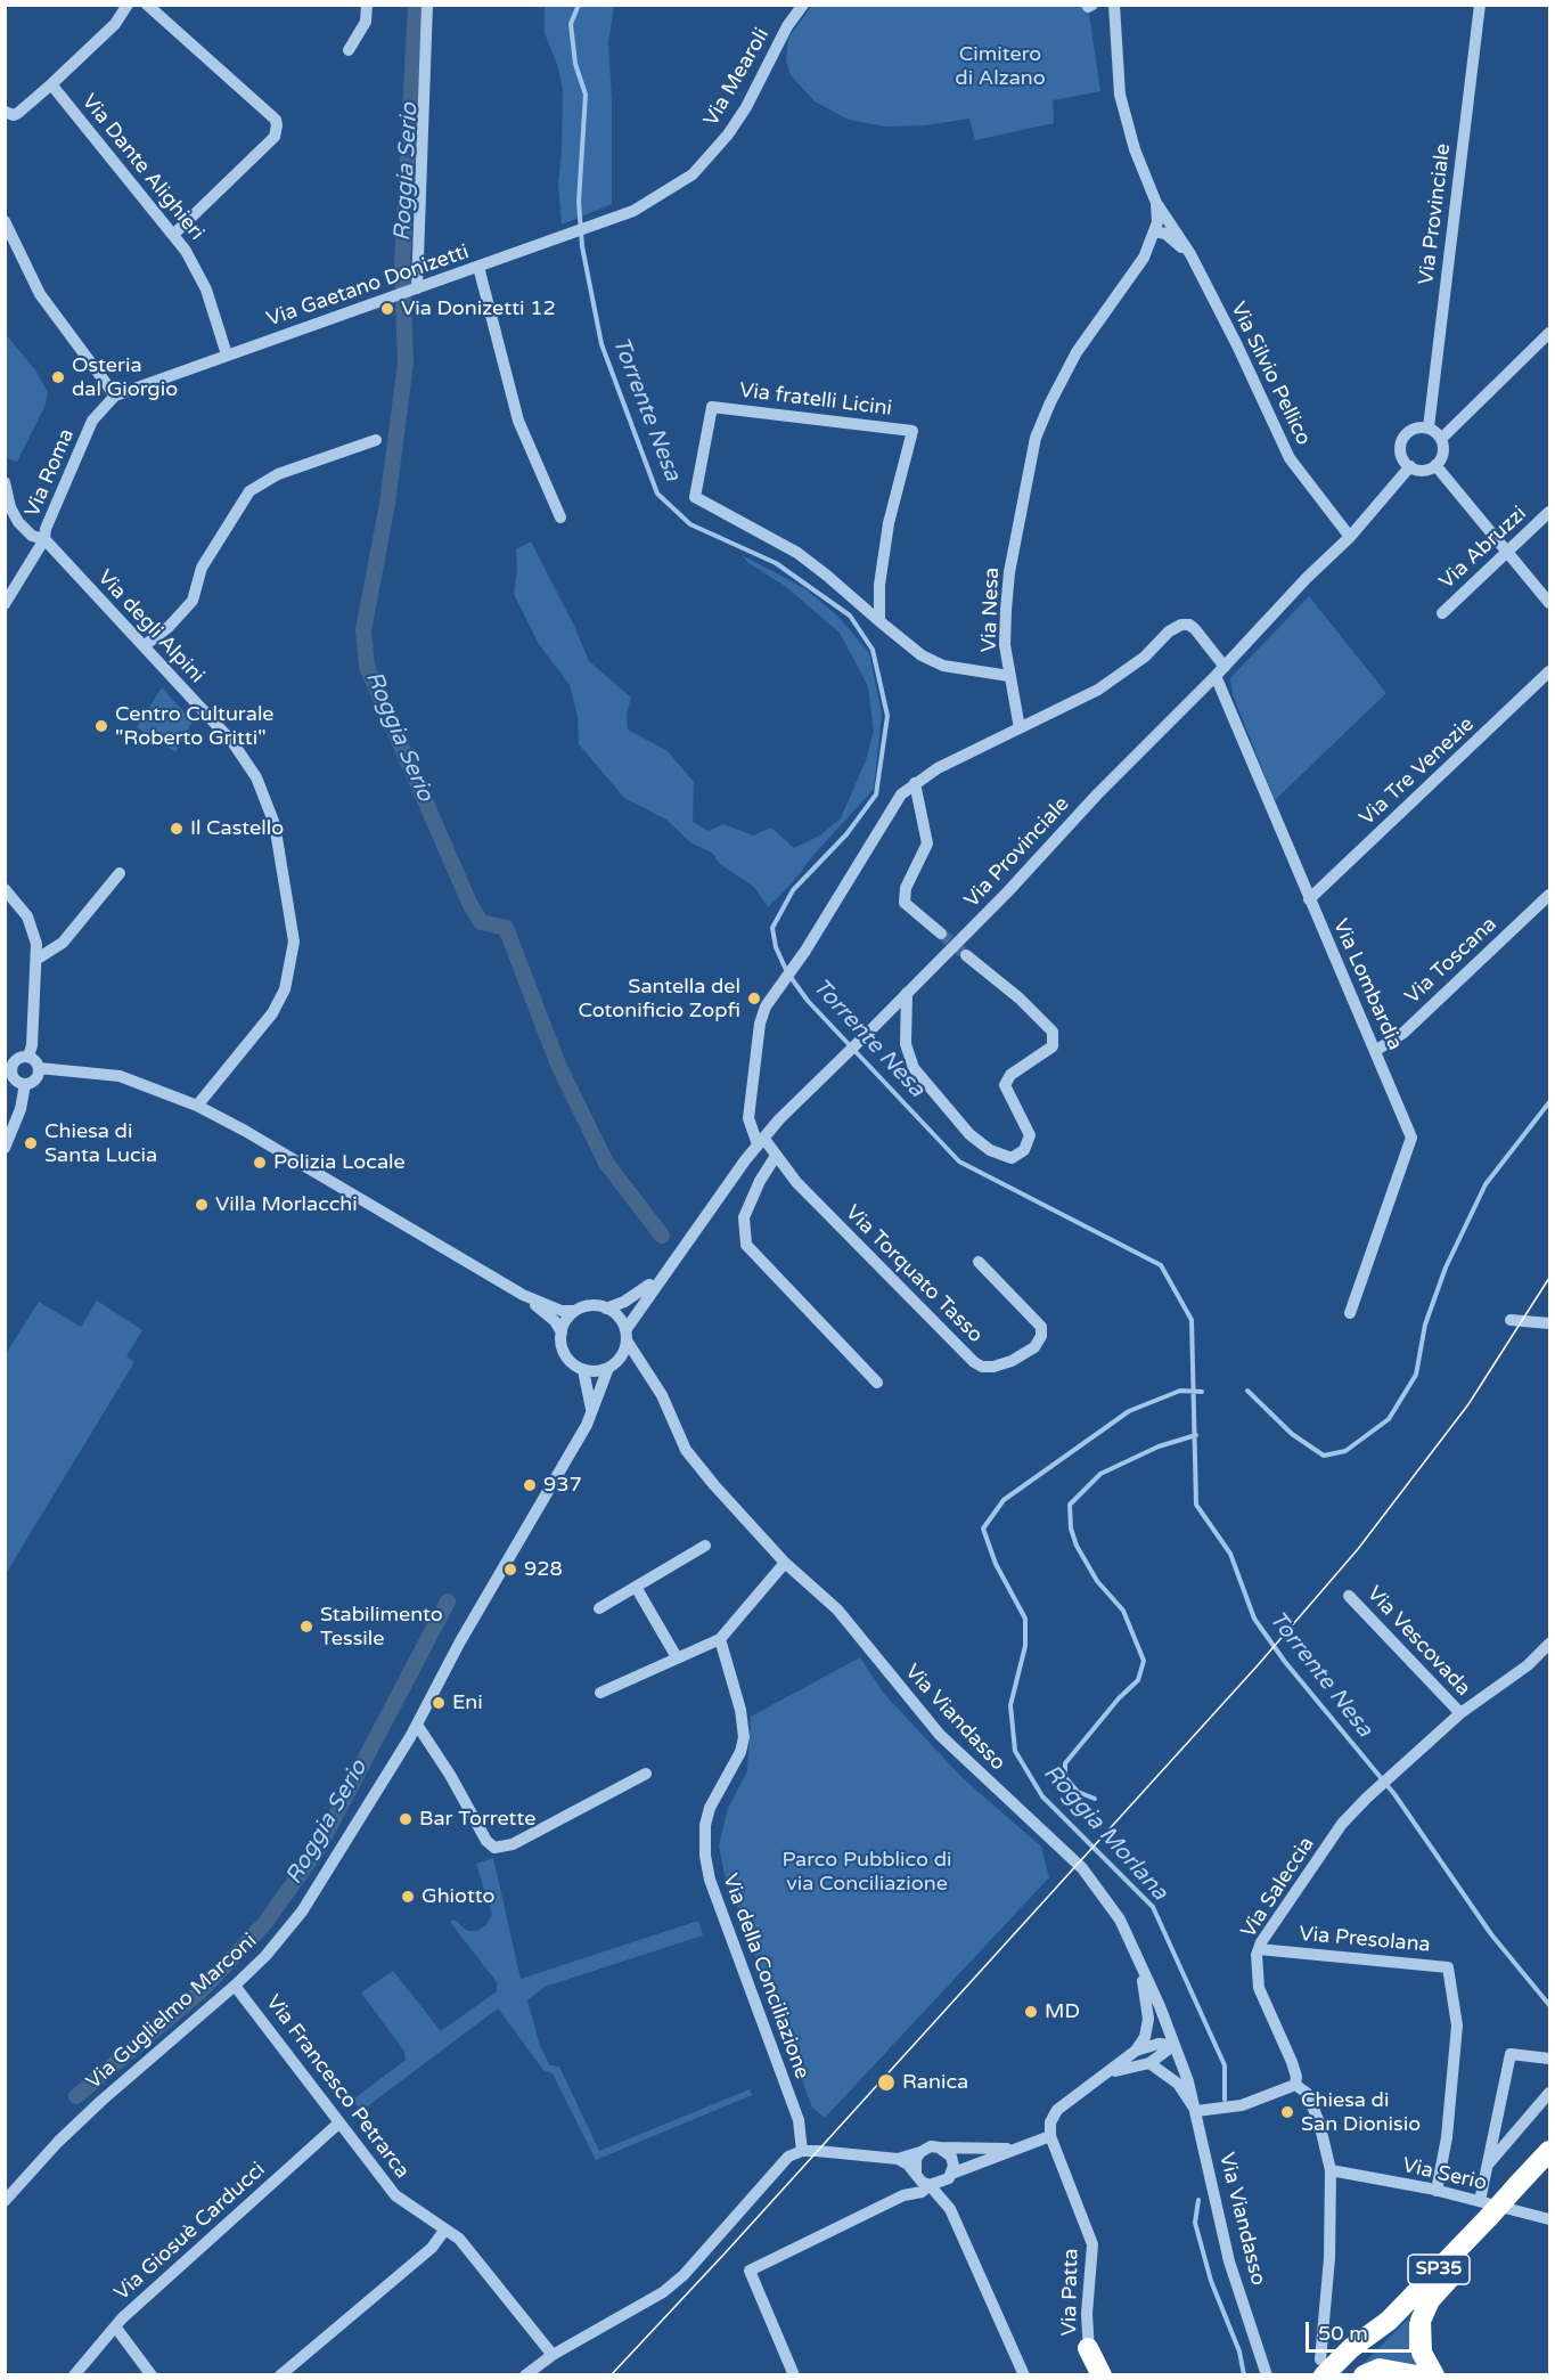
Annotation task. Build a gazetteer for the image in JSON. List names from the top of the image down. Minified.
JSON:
{"streets":{"highway":["SP35"],"street":["Via Mearoli","Via Dante Alighieri","Via Provinciale","Via Gaetano Donizetti","Via Silvio Pellico","Via fratelli Licini","Via Roma","Via Abruzzi","Via Nesa","Via degli Alpini","Via Tre Venezie","Via Toscana","Via Lombardia","Via Torquato Tasso","Via Vescovada","Via Viandasso","Via Saleccia","Via Presolana","Via della Conciliazione","Via Guglielmo Marconi","Via Francesco Petrarca","Via Serio","Via Giosuè Carducci","Via Patta"]},"crossings":[["Via Mearoli","Via Gaetano Donizetti"],["Via Dante Alighieri","Via Gaetano Donizetti"],["Via Provinciale","Via Silvio Pellico"],["Via Provinciale","Via Lombardia"],["Via Provinciale","Via Torquato Tasso"],["Via Provinciale","Via Viandasso"],["Via Provinciale","Via Guglielmo Marconi"],["Via Gaetano Donizetti","Via Roma"],["Via Silvio Pellico","Via Nesa"],["Via fratelli Licini","Via Nesa"],["Via Roma","Via degli Alpini"],["Via Nesa","Via Lombardia"],["Via Tre Venezie","Via Lombardia"],["Via Toscana","Via Lombardia"],["Via Vescovada","Via Saleccia"],["Via Viandasso","Via Guglielmo Marconi"],["Via Saleccia","Via Presolana"],["Via Presolana","Via Serio"],["Via Guglielmo Marconi","Via Francesco Petrarca"],["Via Francesco Petrarca","Via Giosuè Carducci"],["Via Serio","SP35"]],"water":["Roggia Serio","Torrente Nesa","Roggia Morlana"],"parks":["Cimitero di Alzano","Parco Pubblico di via Conciliazione"],"places":["Via Donizetti 12","Osteria dal Giorgio","Centro Culturale \"Roberto Gritti\"","Il Castello","Santella del Cotonificio Zopfi","Chiesa di Santa Lucia","Polizia Locale","Villa Morlacchi","937","928","Stabilimento Tessile","Eni","Bar Torrette","Ghiotto","MD","Ranica","Chiesa di San Dionisio"],"scale_bar":"50 m"}
